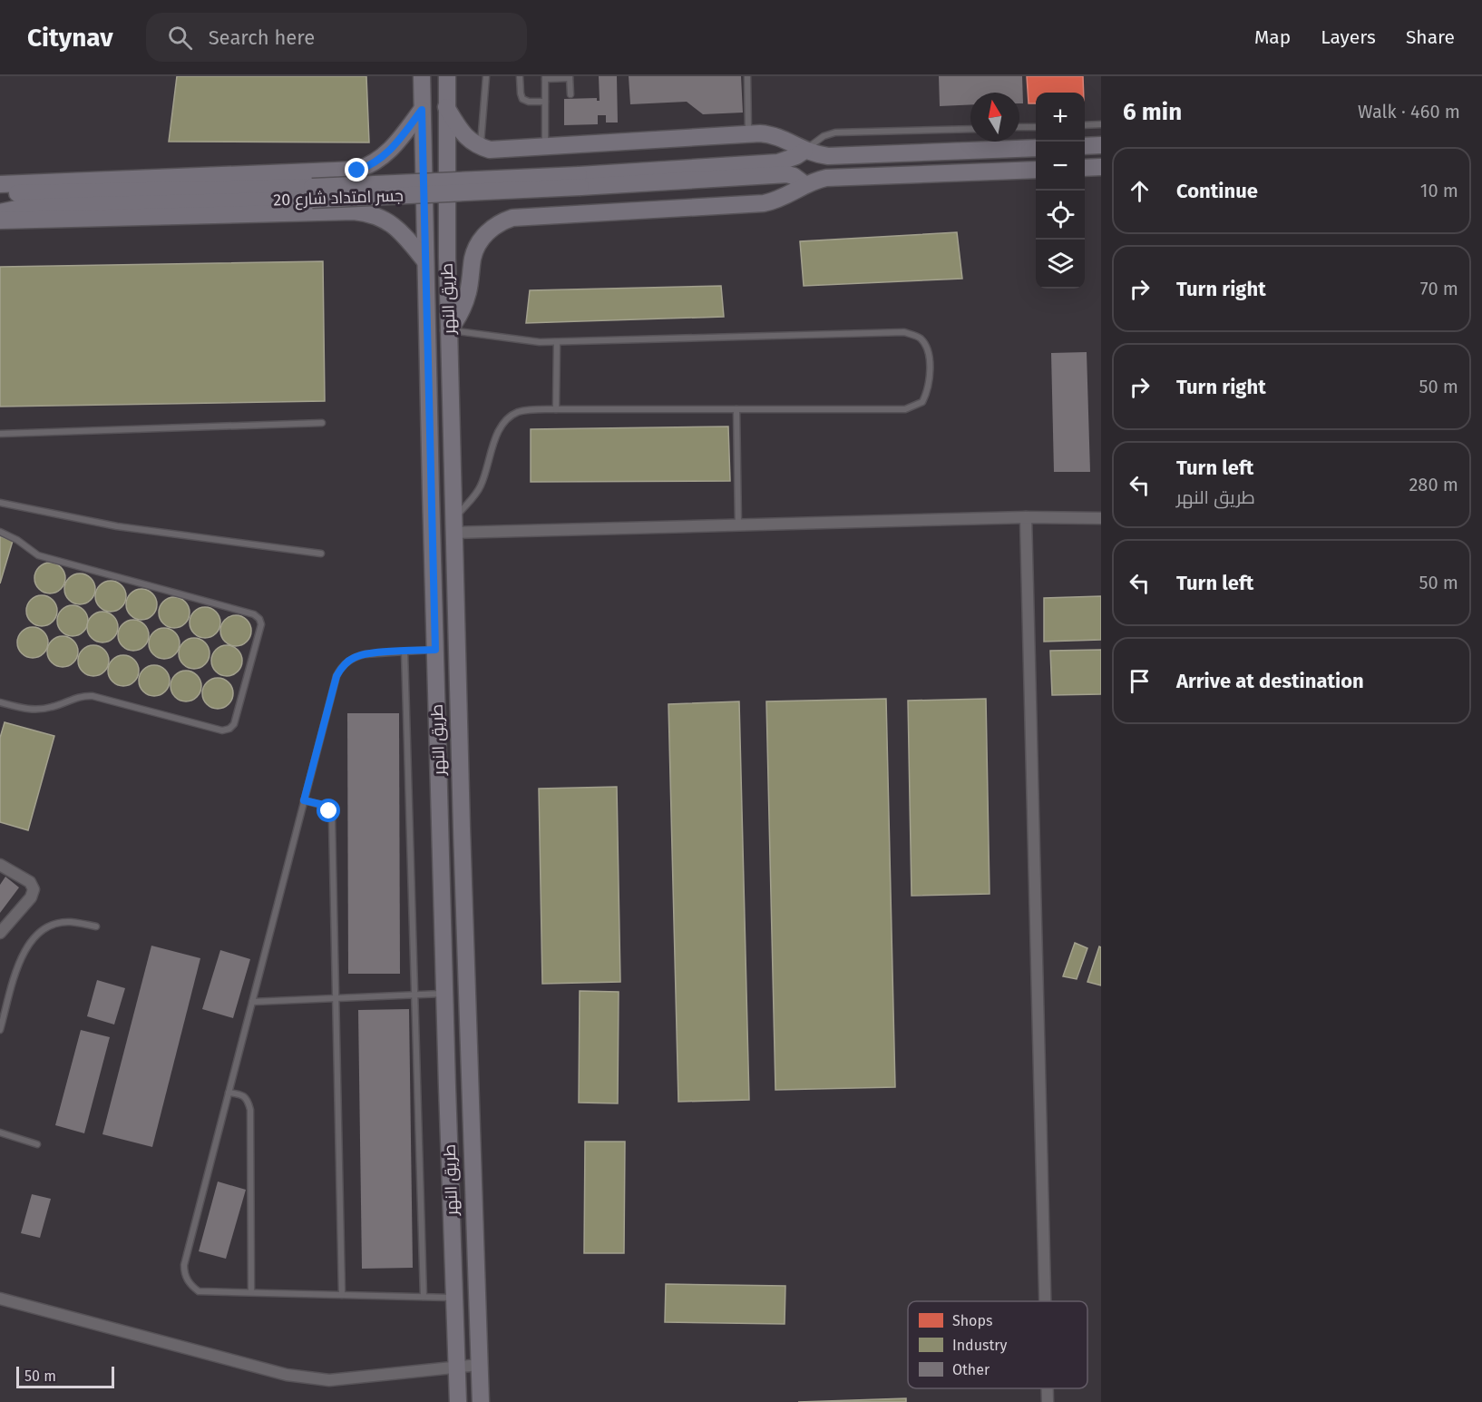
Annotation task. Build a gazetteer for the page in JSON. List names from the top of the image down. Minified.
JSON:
{"streets":{"main road":["جسر امتداد شارع 20","طريق النهر"]},"legend":["Shops","Industry","Other"],"scale_bar":"50 m","north":"top","page":{"header":"Citynav","search":"Search here","nav":["Map","Layers","Share"],"heading":["6 min","Walk · 460 m"],"map_buttons":["+","−"],"list":[["Continue","10 m"],["Turn right","70 m"],["Turn right","50 m"],["Turn left","طريق النهر","280 m"],["Turn left","50 m"],"Arrive at destination"],"scale":"50 m"}}
